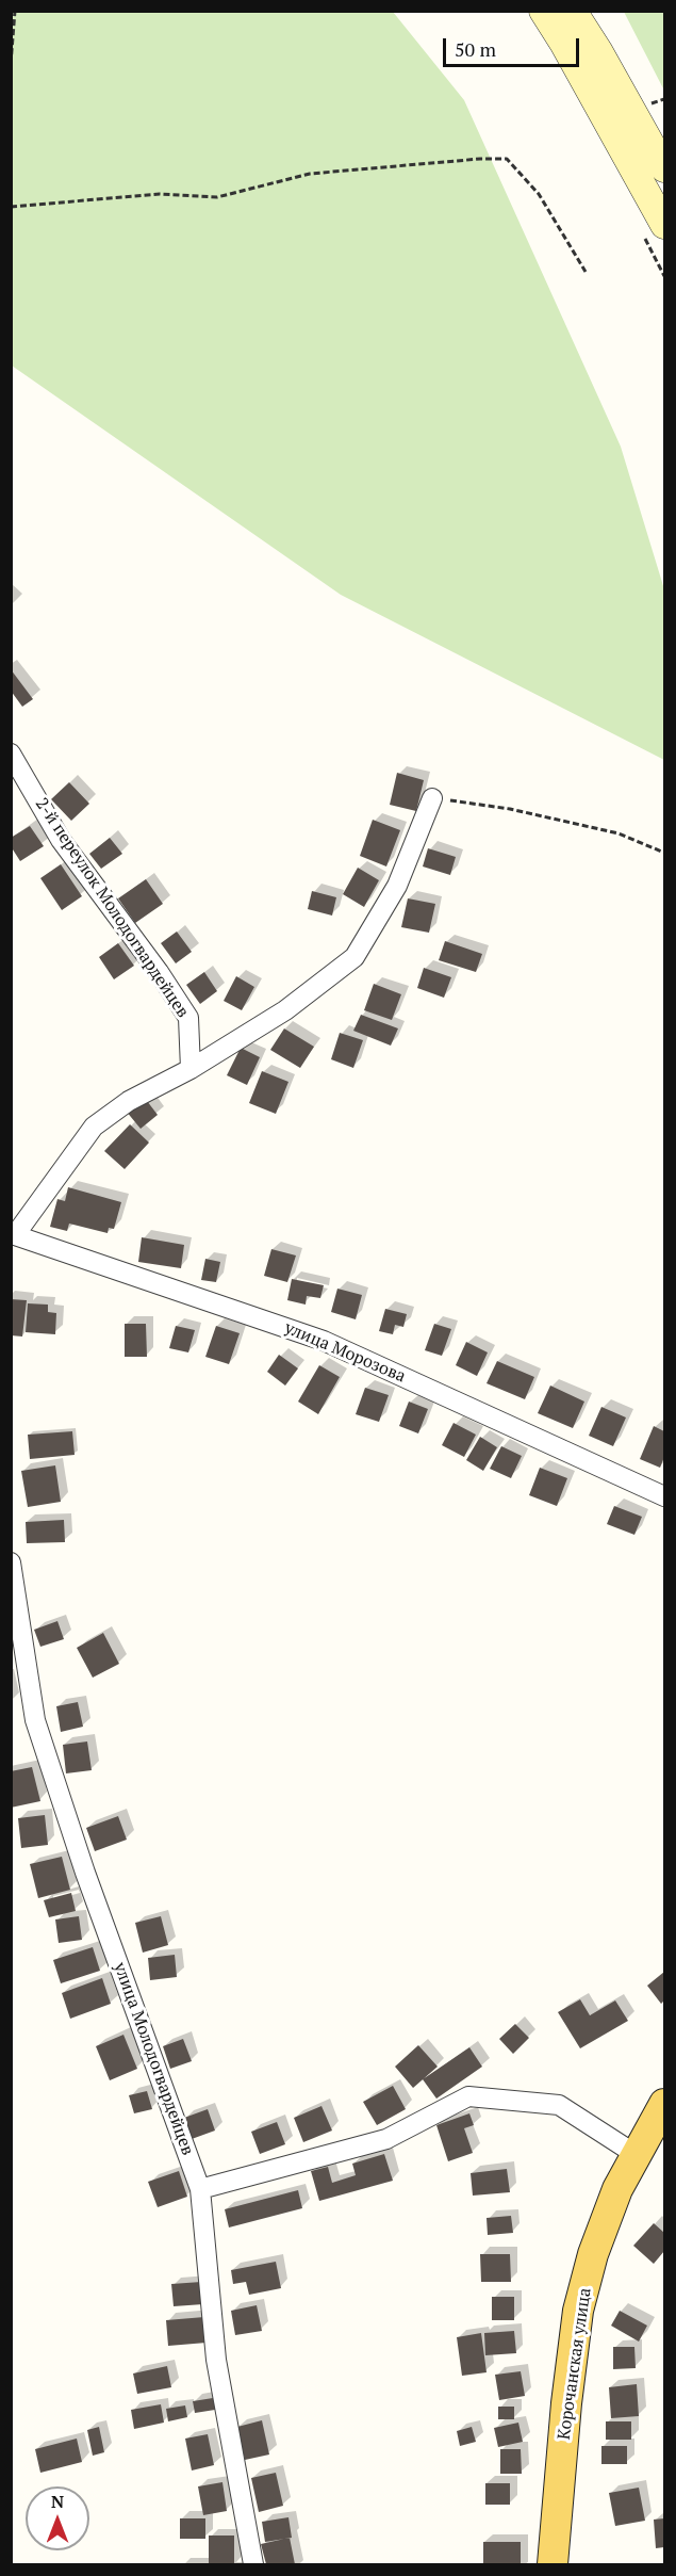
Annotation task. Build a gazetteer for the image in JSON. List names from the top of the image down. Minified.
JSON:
{"streets":{"main road":["Корочанская улица"],"street":["2-й переулок Молодогвардейцев","улица Морозова","улица Молодогвардейцев"]},"scale_bar":"50 m","north":"top"}
